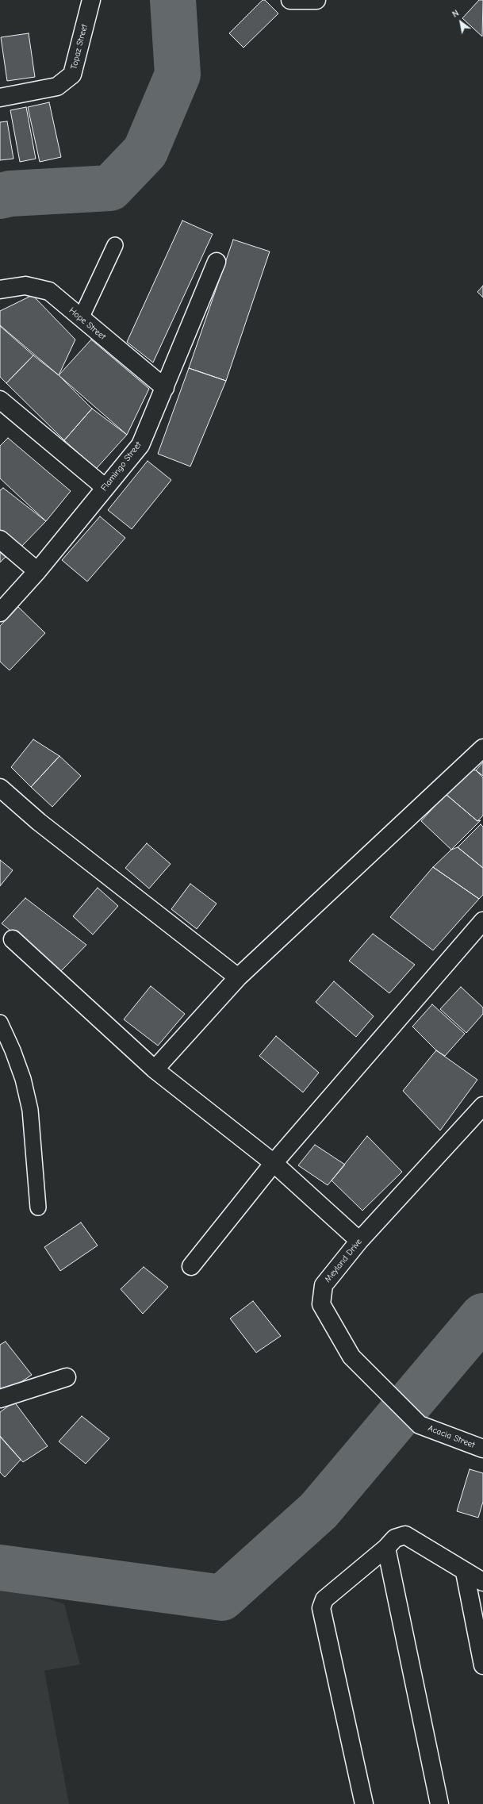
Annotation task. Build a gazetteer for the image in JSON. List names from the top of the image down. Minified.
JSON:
{"streets":{"street":["Topaz Street","Hope Street","Flamingo Street","Meyland Drive","Acacia Street"]},"crossings":[["Hope Street","Flamingo Street"],["Meyland Drive","Acacia Street"]],"north":"top left"}
